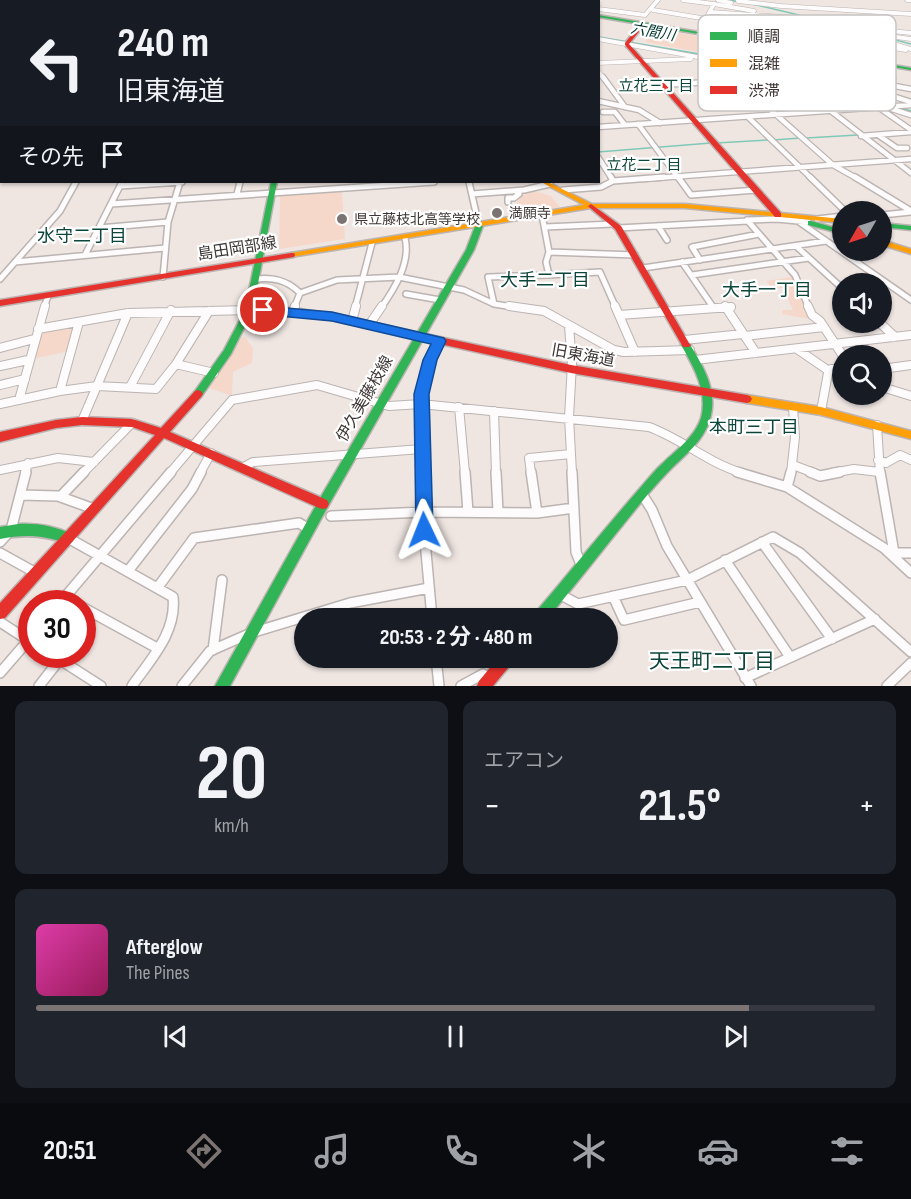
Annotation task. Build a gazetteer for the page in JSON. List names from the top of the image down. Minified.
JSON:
{"streets":{"street":["島田岡部線","旧東海道","伊久美藤枝線"]},"crossings":[["島田岡部線","伊久美藤枝線"],["旧東海道","伊久美藤枝線"]],"districts":["立花三丁目","立花二丁目","水守二丁目","大手二丁目","大手一丁目","本町三丁目","天王町二丁目"],"water":["六間川"],"places":["満願寺","県立藤枝北高等学校"],"legend":["順調","混雑","渋滞"],"north":"bottom left","page":{"turn":["240 m","旧東海道"],"then":"その先","limit":"30","trip":"20:53 · 2 分 · 480 m","tile":[["20","km/h"],"エアコン"],"heat":["−","21.5°","+"],"song":["Afterglow","The Pines"],"tabs":"20:51"}}
